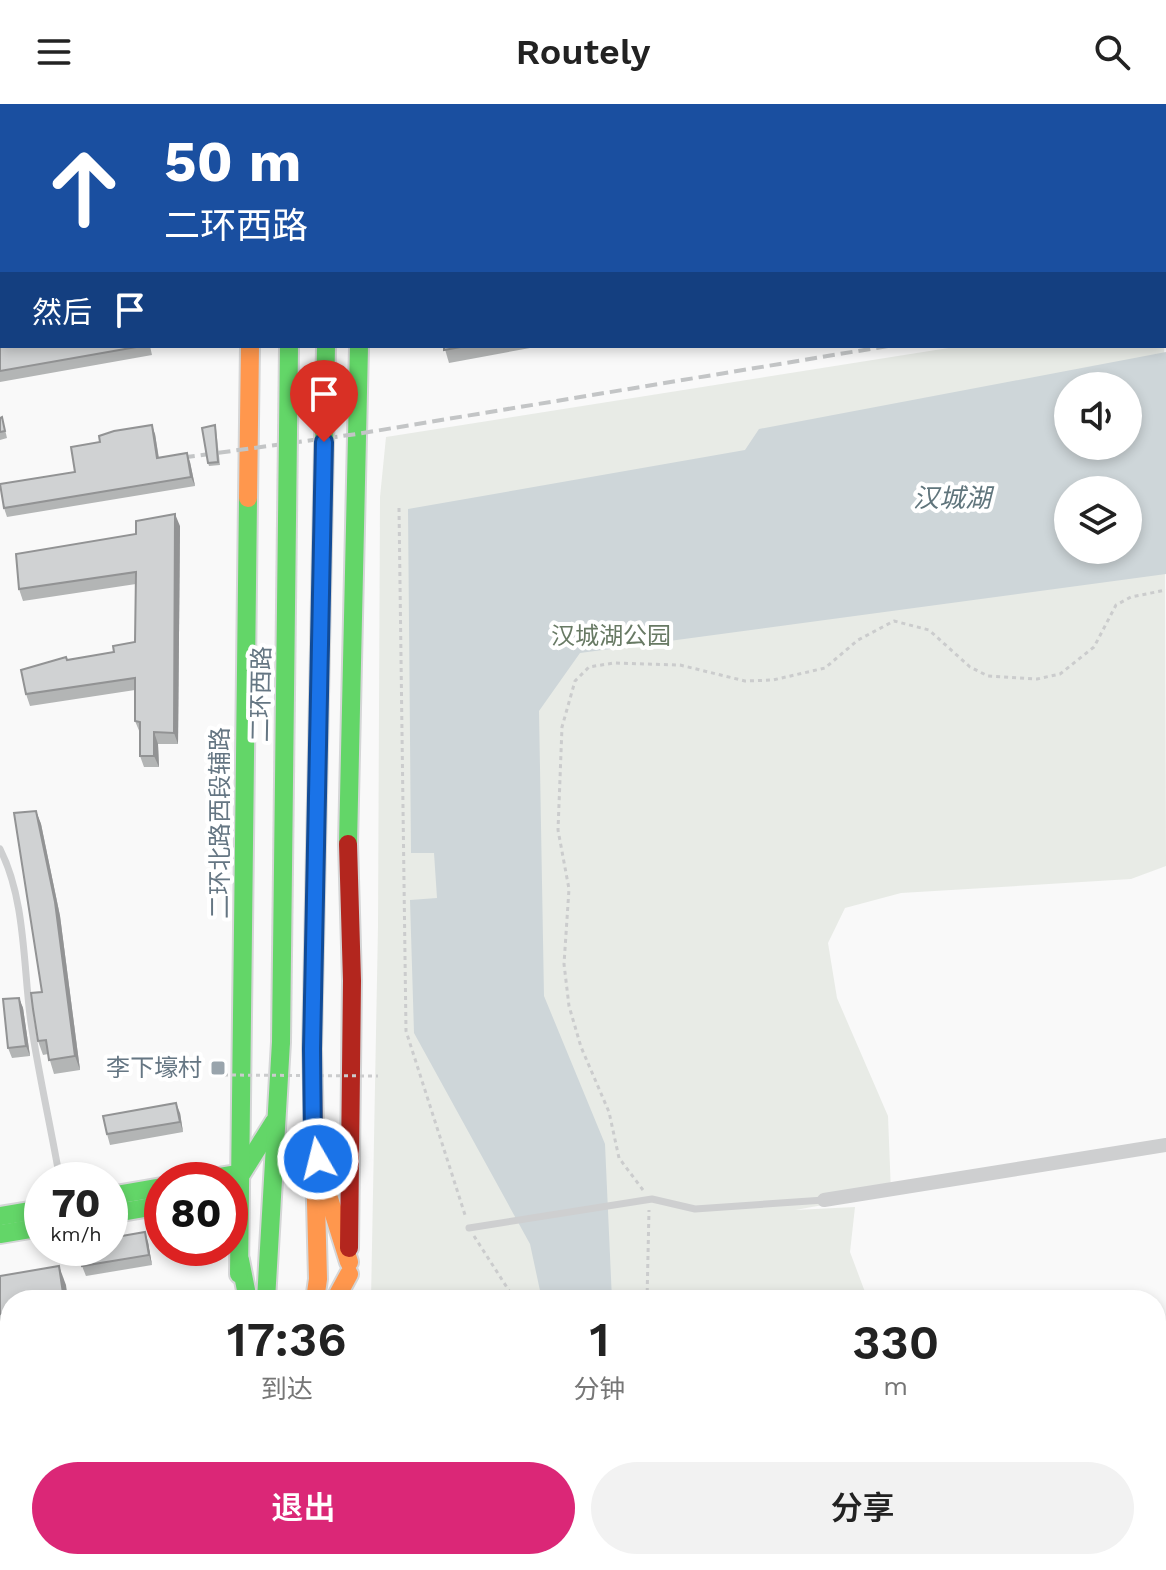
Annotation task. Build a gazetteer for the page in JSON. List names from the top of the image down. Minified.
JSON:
{"streets":{"main road":["二环西路","二环北路西段辅路"]},"water":["汉城湖"],"parks":["汉城湖公园"],"places":{"transit":["李下壕村"]},"page":{"header":"Routely","turn":["50 m","二环西路"],"then":"然后","speed":"70 km/h","limit":"80","eta":["17:36","到达","1","分钟","330","m"],"buttons":["退出","分享"]}}
